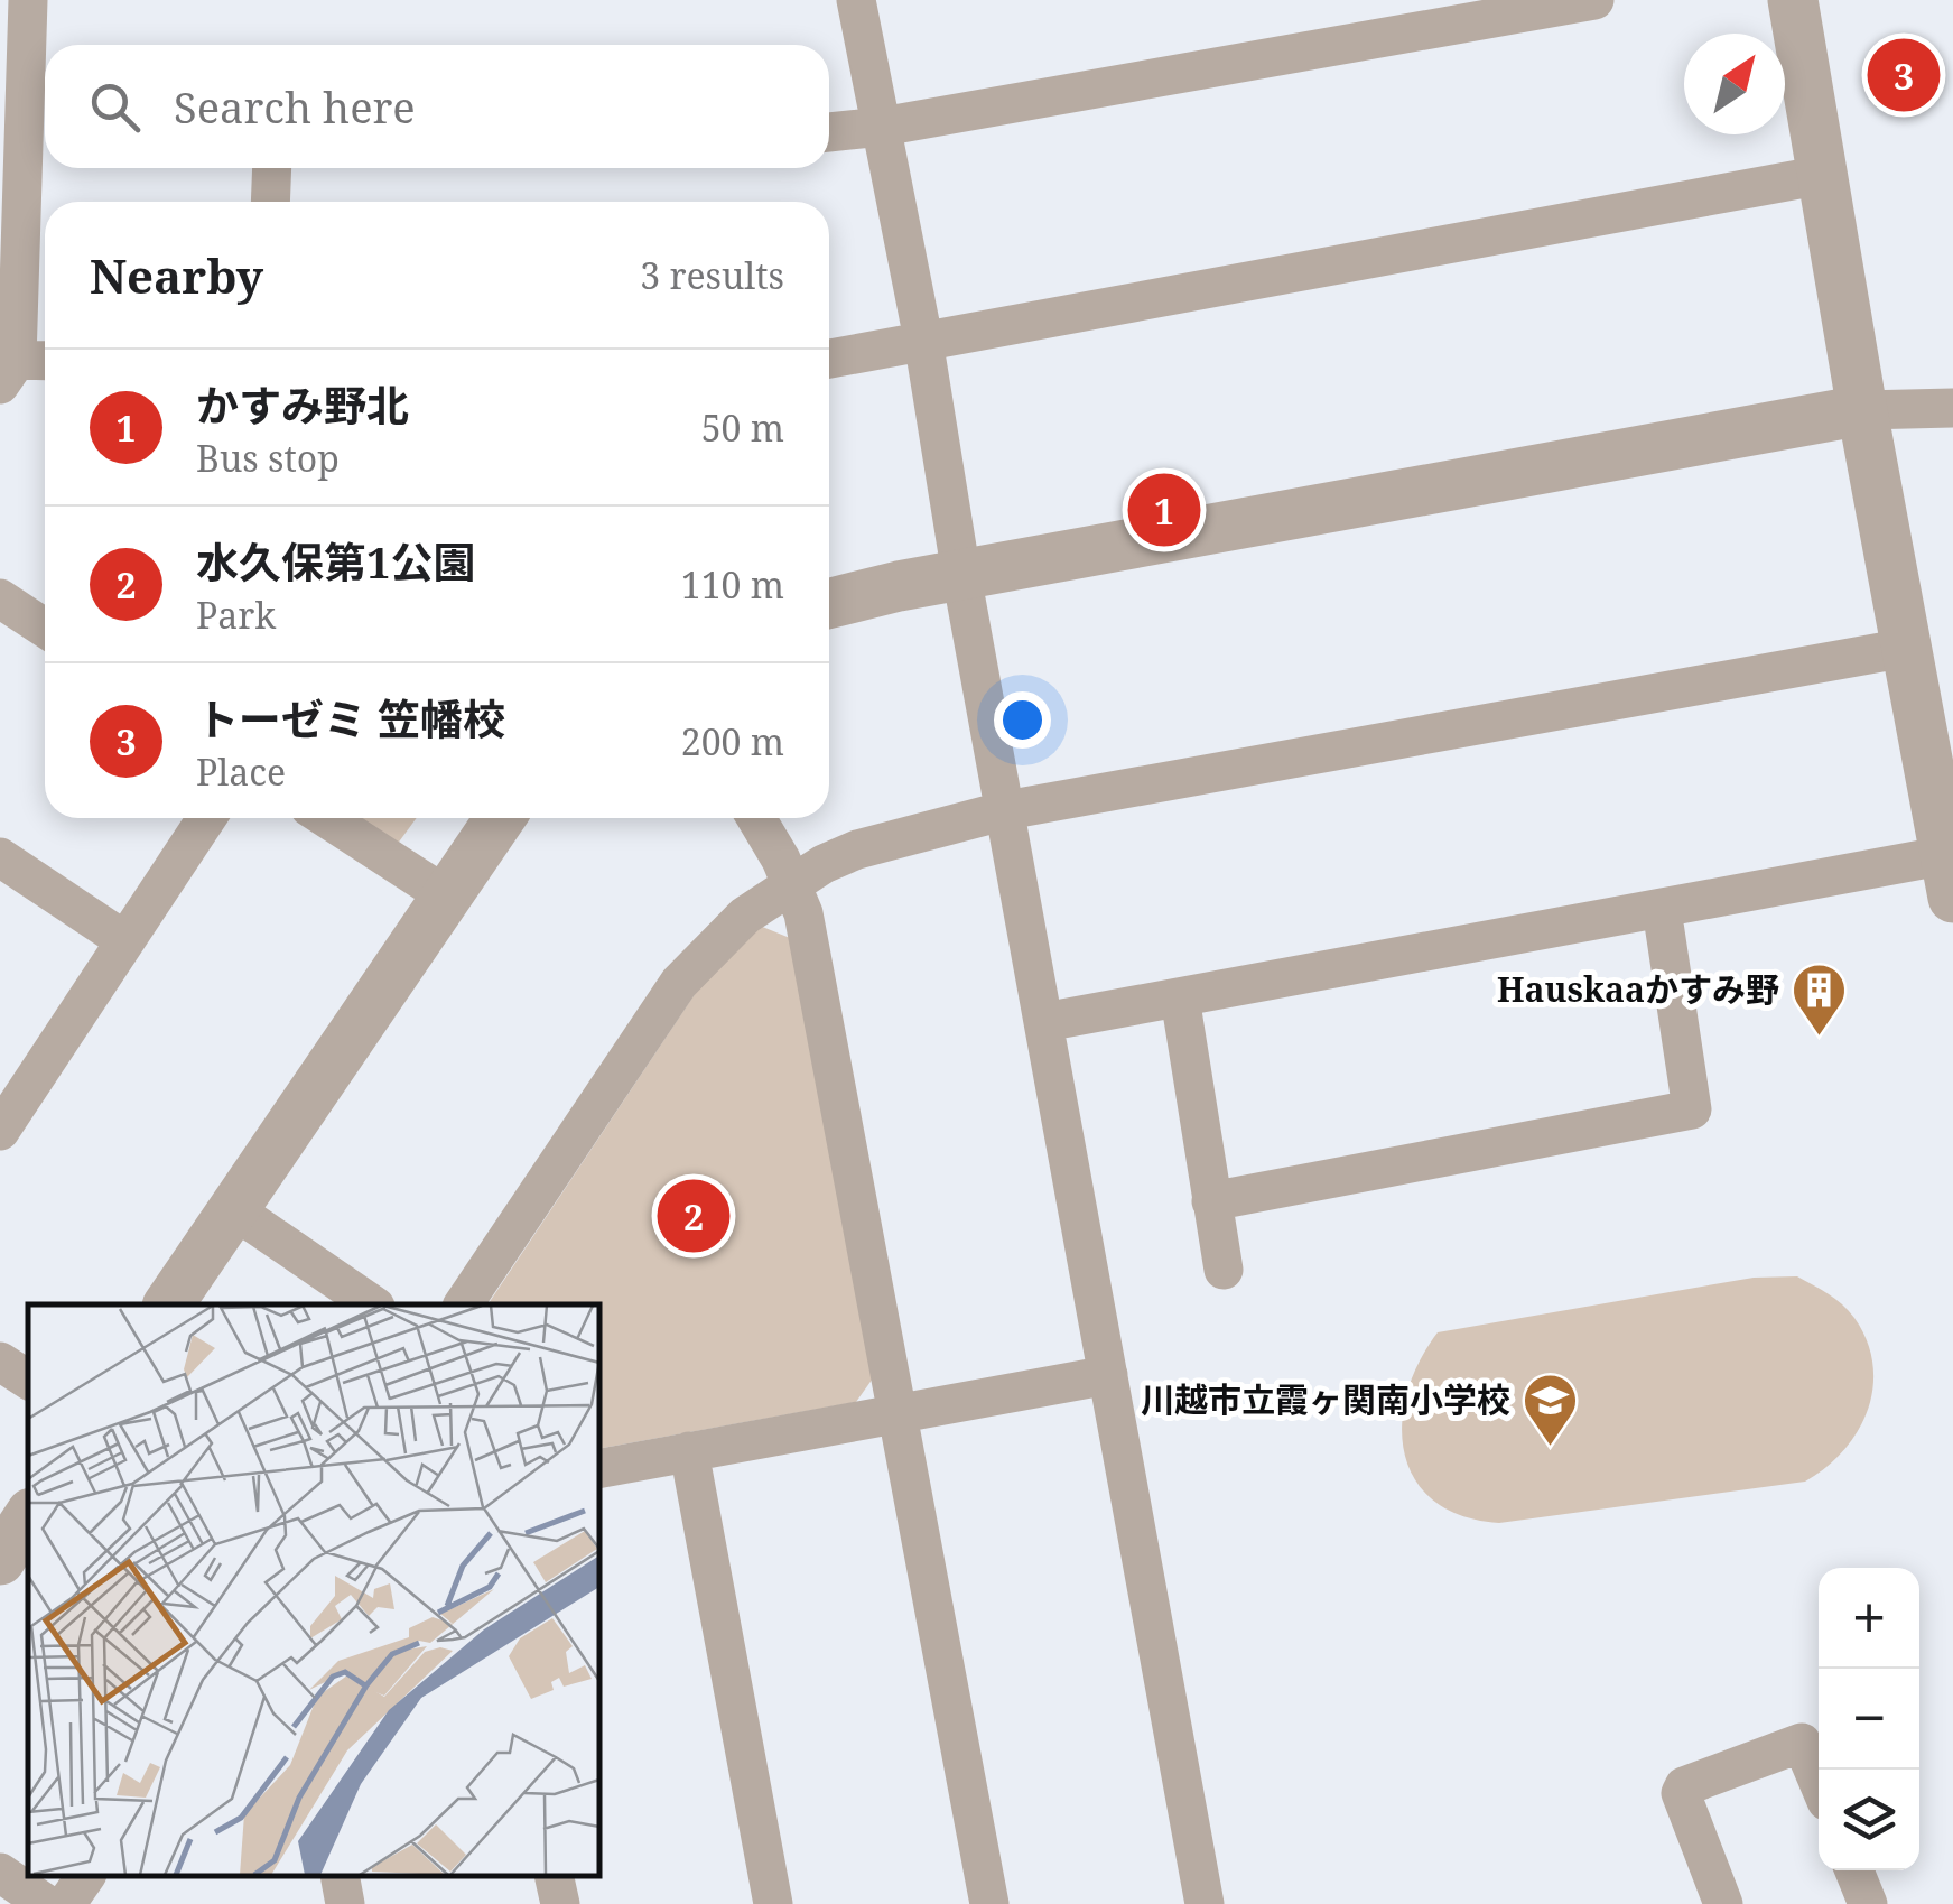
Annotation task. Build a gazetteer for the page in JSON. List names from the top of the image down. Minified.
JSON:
{"places":{"building":["Hauskaaかすみ野"],"school or university":["川越市立霞ヶ関南小学校"]},"north":"top right","page":{"pins":["3","1","2"],"search":"Search here","heading":["Nearby","3 results"],"list":[{"mark":"1","name":"かすみ野北","note":"Bus stop","value":"50 m"},{"mark":"2","name":"水久保第1公園","note":"Park","value":"110 m"},{"mark":"3","name":"トーゼミ 笠幡校","note":"Place","value":"200 m"}],"map_buttons":["+","−"]}}
